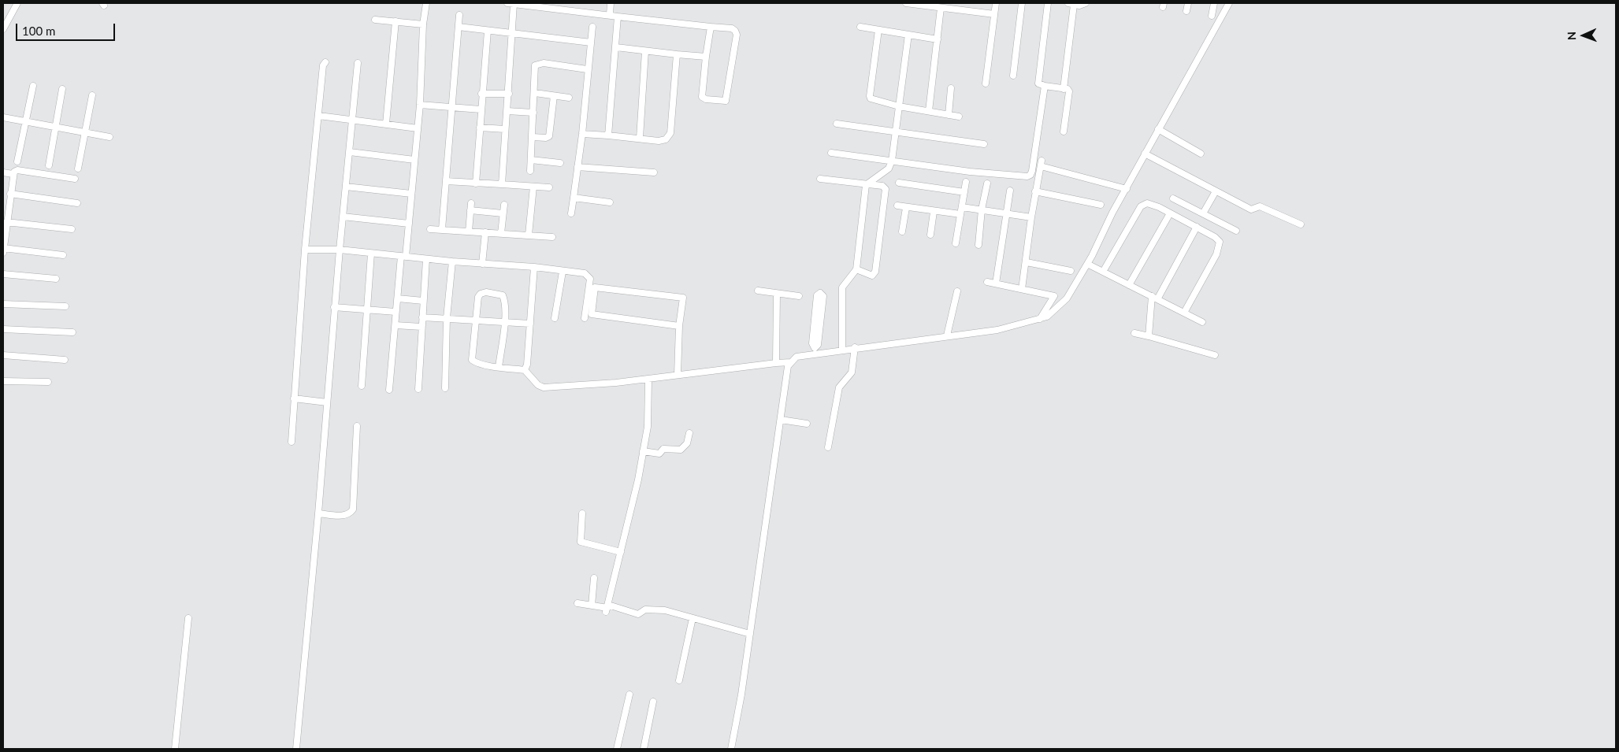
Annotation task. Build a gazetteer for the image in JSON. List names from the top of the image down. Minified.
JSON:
{"scale_bar":"100 m","north":"left"}
